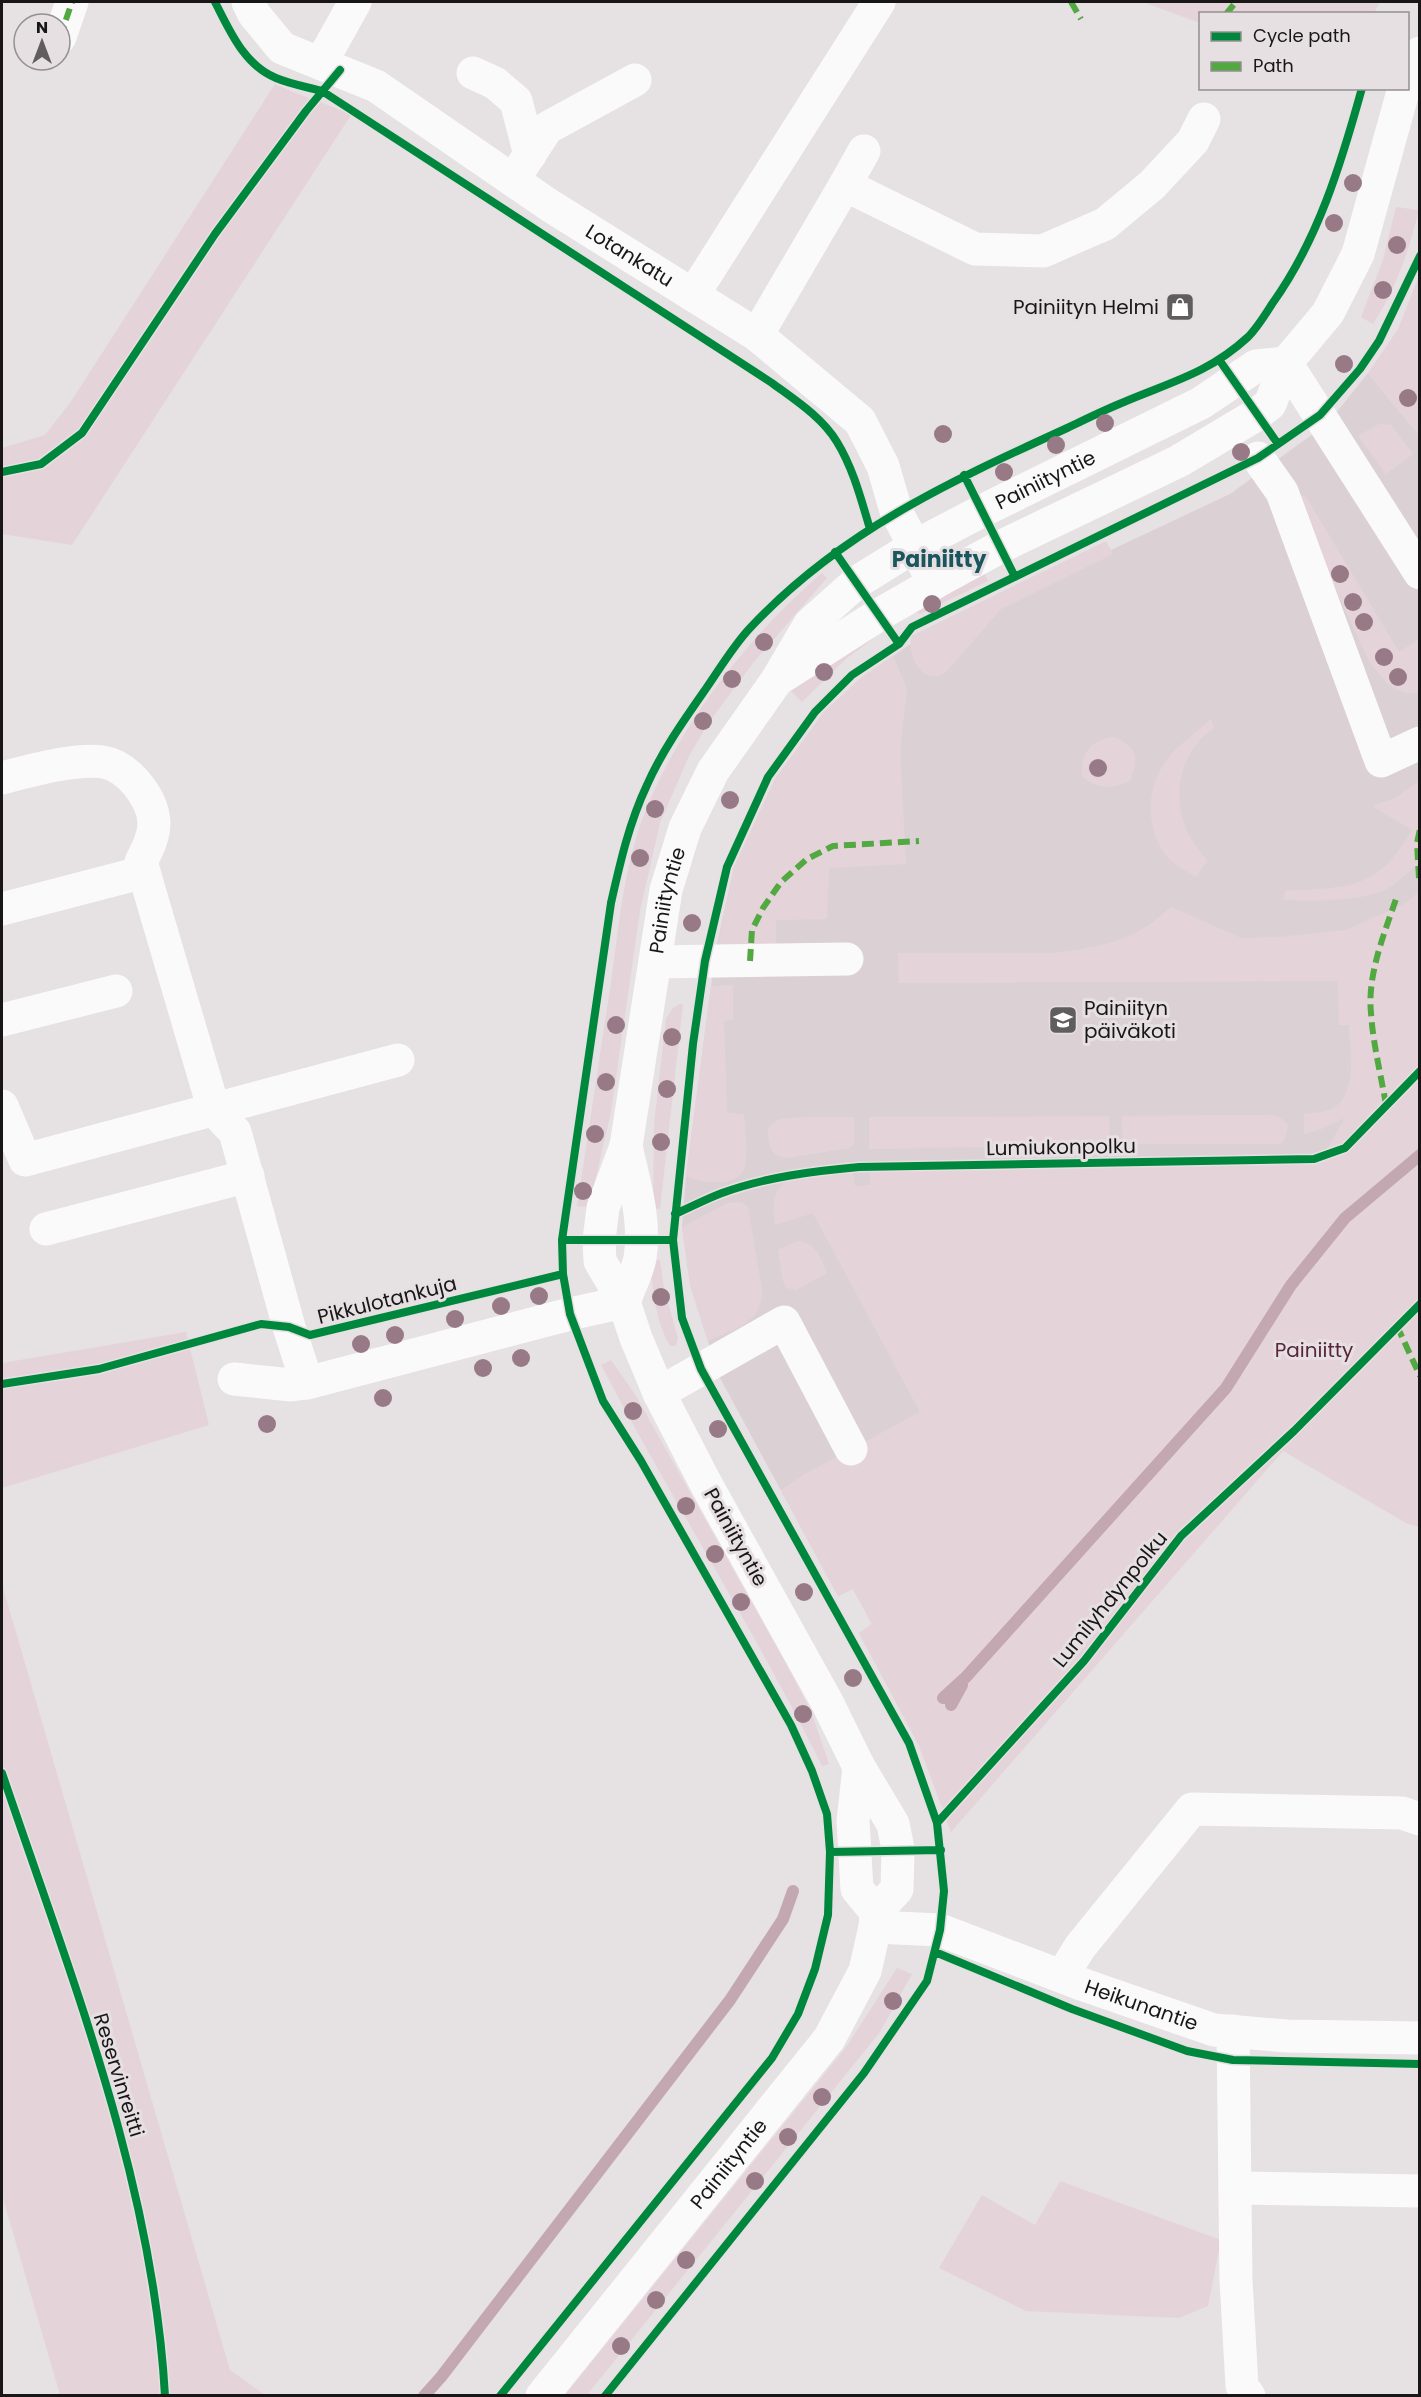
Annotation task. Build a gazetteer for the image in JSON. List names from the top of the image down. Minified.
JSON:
{"streets":{"street":["Lotankatu","Painiityntie","Heikunantie"],"cycle path":["Lumiukonpolku","Pikkulotankuja","Lumilyhdynpolku","Reservinreitti"]},"crossings":[["Lotankatu","Painiityntie"],["Painiityntie","Heikunantie"]],"districts":["Painiitty"],"parks":["Painiitty"],"places":{"shop":["Painiityn Helmi"],"school or university":["Painiityn päiväkoti"]},"legend":["Cycle path","Path"],"north":"top"}
